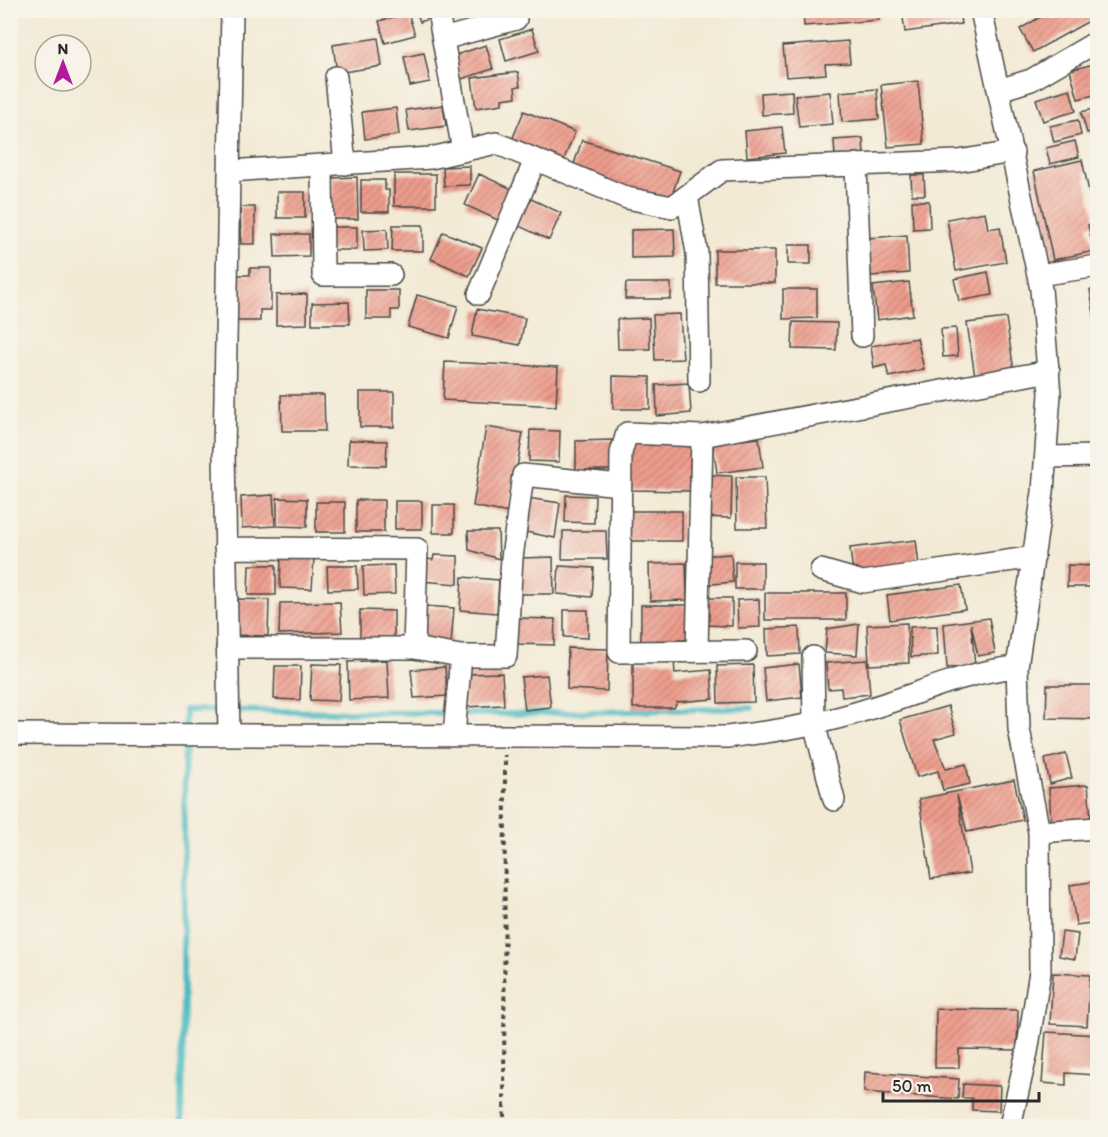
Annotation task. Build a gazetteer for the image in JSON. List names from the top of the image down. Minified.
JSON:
{"scale_bar":"50 m","north":"top"}
